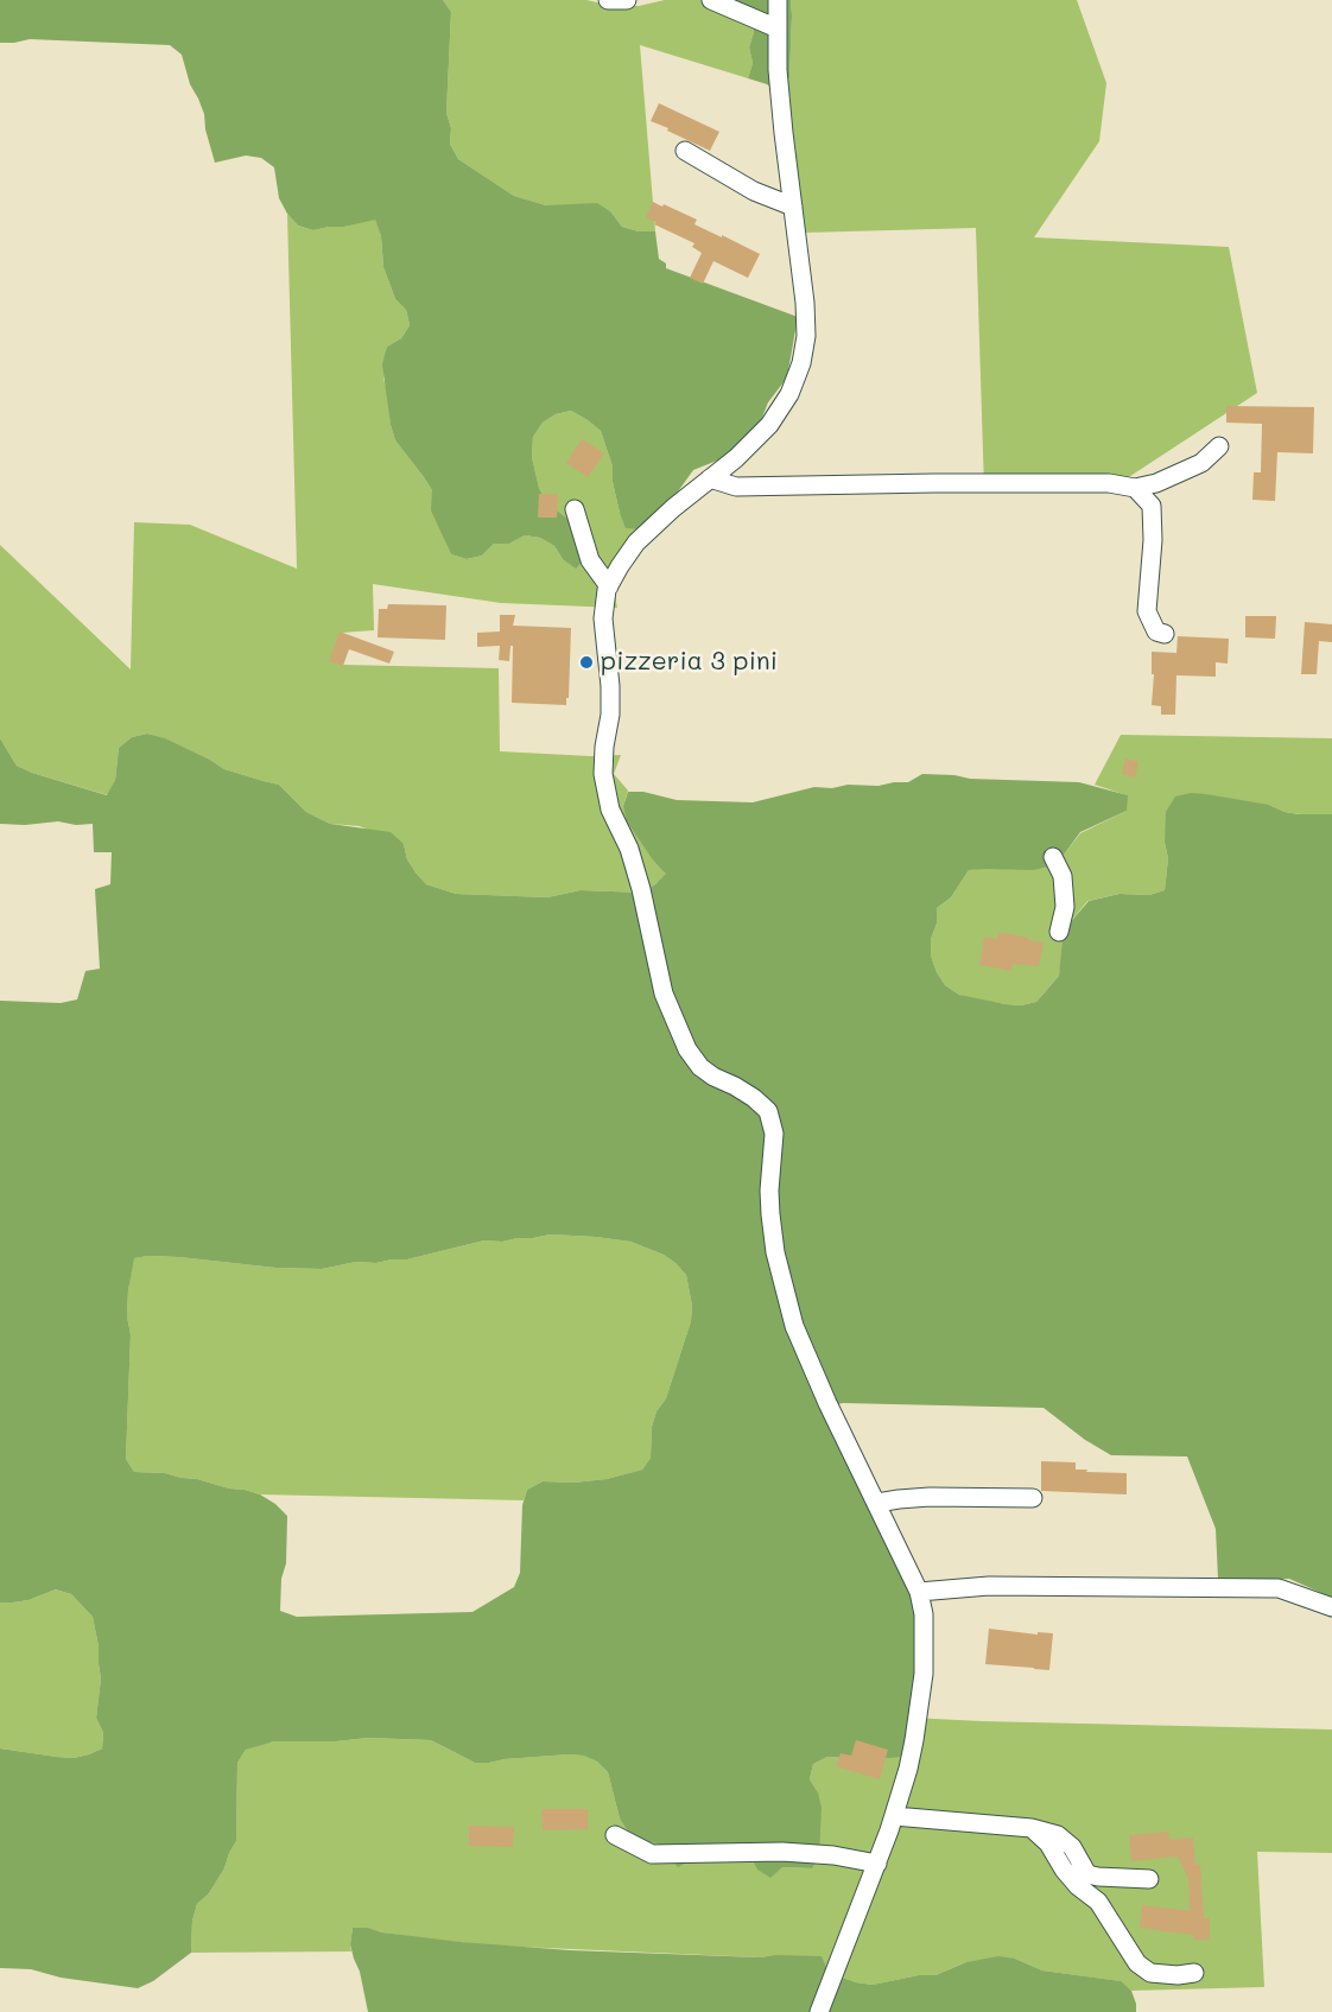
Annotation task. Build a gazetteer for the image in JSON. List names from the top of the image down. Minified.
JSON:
{"places":["pizzeria 3 pini"]}
